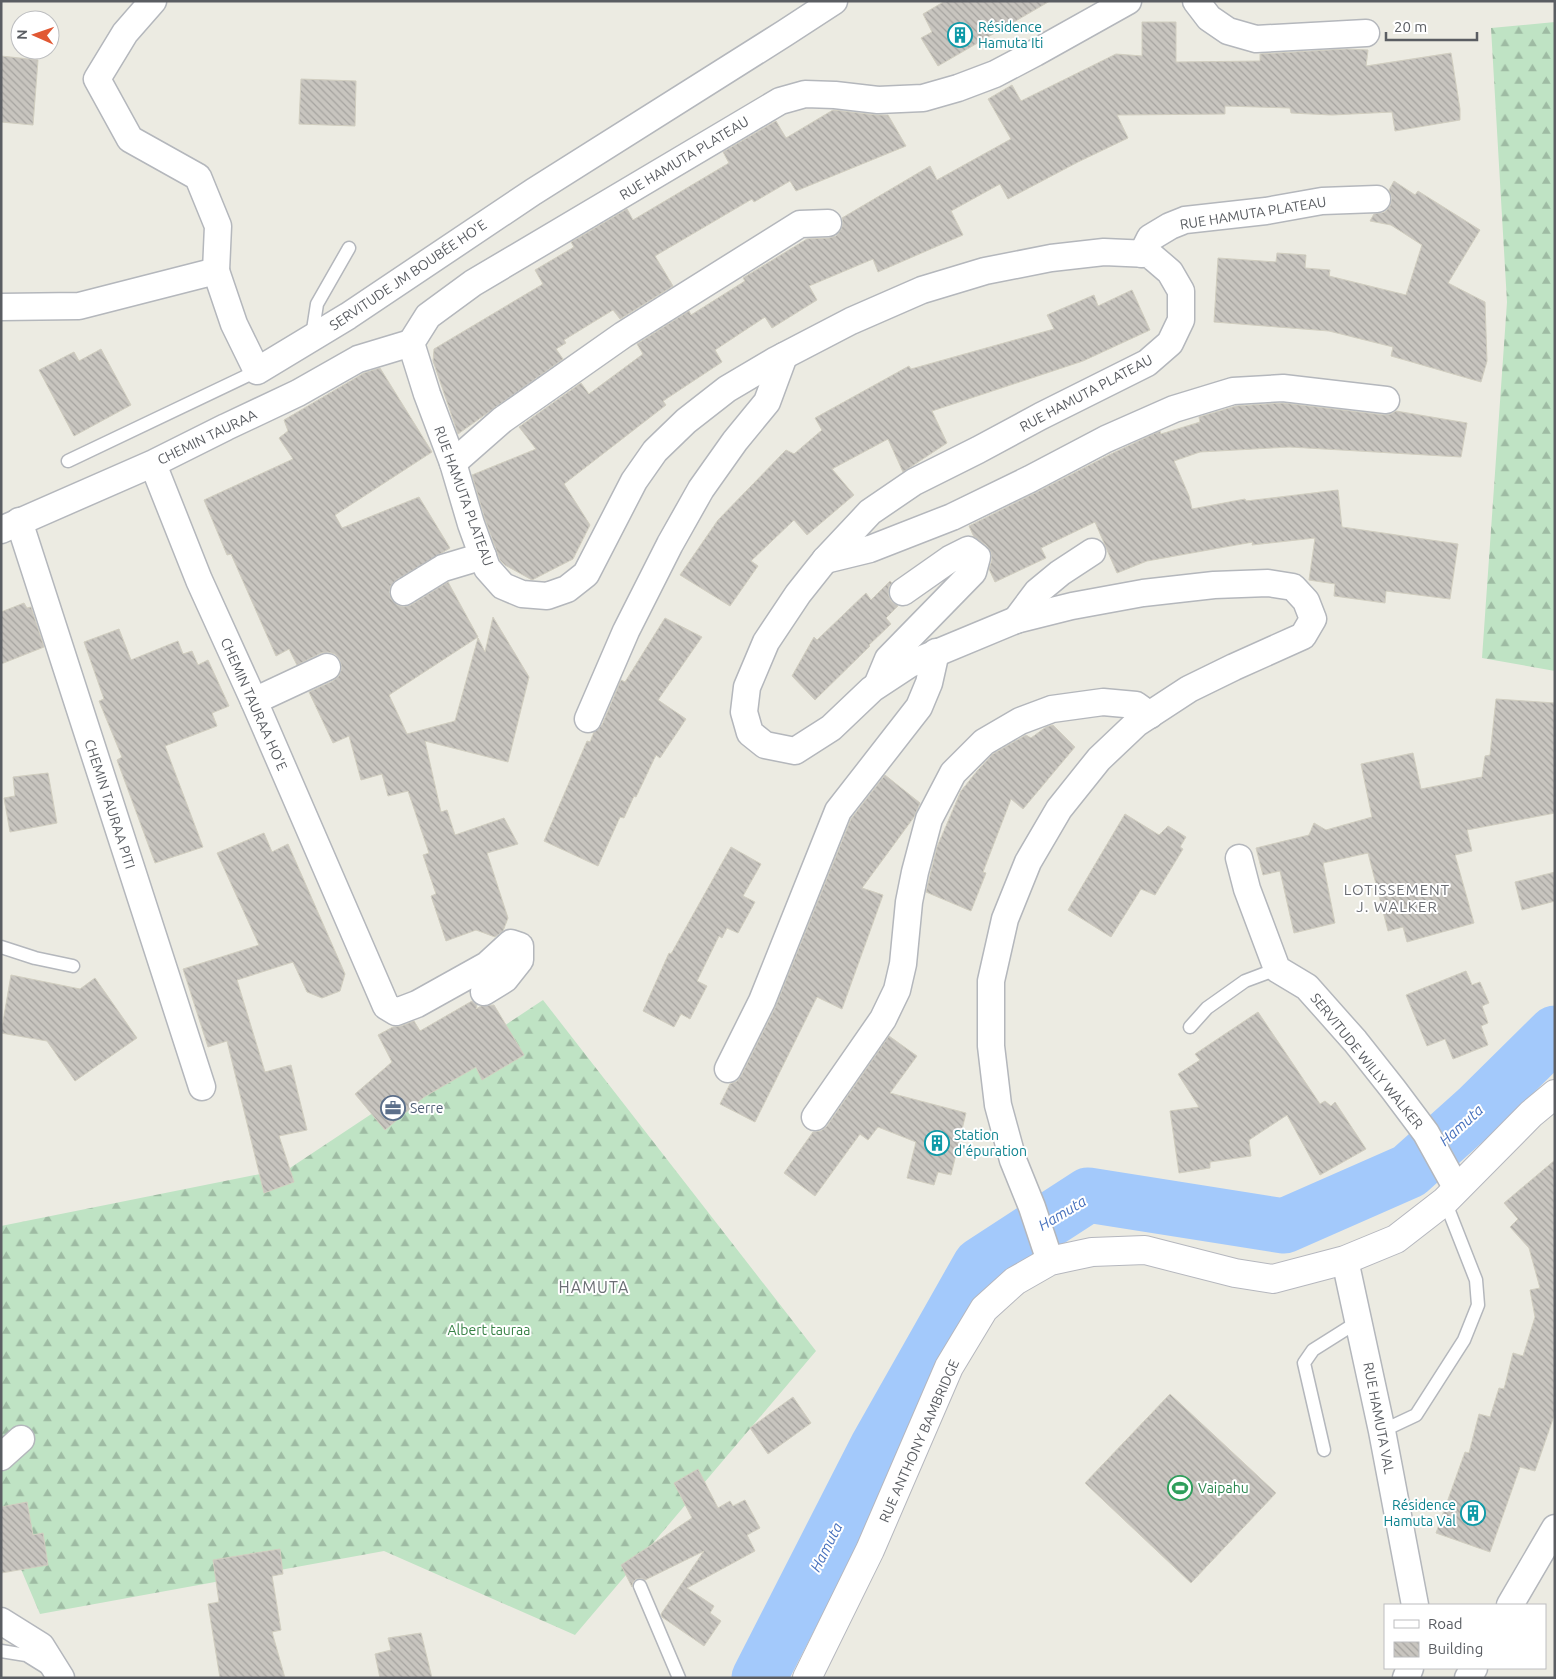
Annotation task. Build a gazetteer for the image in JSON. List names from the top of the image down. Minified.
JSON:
{"streets":{"main road":["RUE ANTHONY BAMBRIDGE"],"street":["RUE HAMUTA PLATEAU","SERVITUDE JM BOUBÉE HO'E","CHEMIN TAURAA","CHEMIN TAURAA HO'E","CHEMIN TAURAA PITI","SERVITUDE WILLY WALKER","RUE HAMUTA VAL"]},"crossings":[["RUE HAMUTA PLATEAU","CHEMIN TAURAA"],["RUE HAMUTA PLATEAU","RUE ANTHONY BAMBRIDGE"],["CHEMIN TAURAA","CHEMIN TAURAA HO'E"],["CHEMIN TAURAA","CHEMIN TAURAA PITI"],["SERVITUDE WILLY WALKER","RUE ANTHONY BAMBRIDGE"],["RUE HAMUTA VAL","RUE ANTHONY BAMBRIDGE"]],"districts":["LOTISSEMENT J. WALKER","HAMUTA"],"water":["Hamuta"],"parks":["Albert tauraa"],"places":{"building":["Résidence Hamuta Iti","Station d'épuration","Résidence Hamuta Val"],"office":["Serre"],"sports":["Vaipahu"]},"legend":["Road","Building"],"scale_bar":"20 m","north":"left"}
